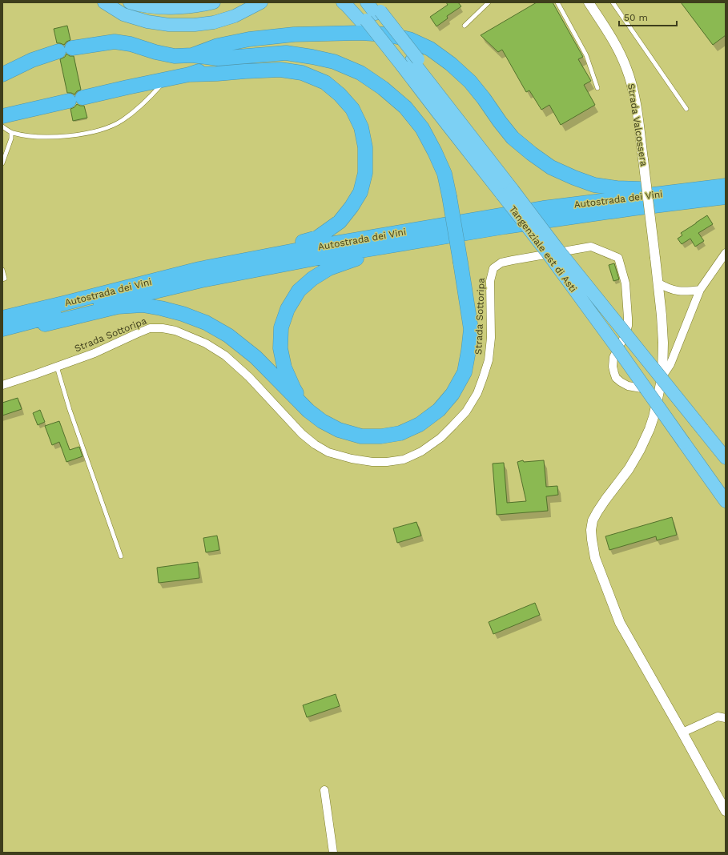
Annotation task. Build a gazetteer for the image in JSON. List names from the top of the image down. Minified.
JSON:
{"streets":{"highway":["Autostrada dei Vini","Tangenziale est di Asti"],"street":["Strada Valcossera","Strada Sottoripa"]},"crossings":[["Strada Valcossera","Strada Sottoripa"]],"scale_bar":"50 m"}
